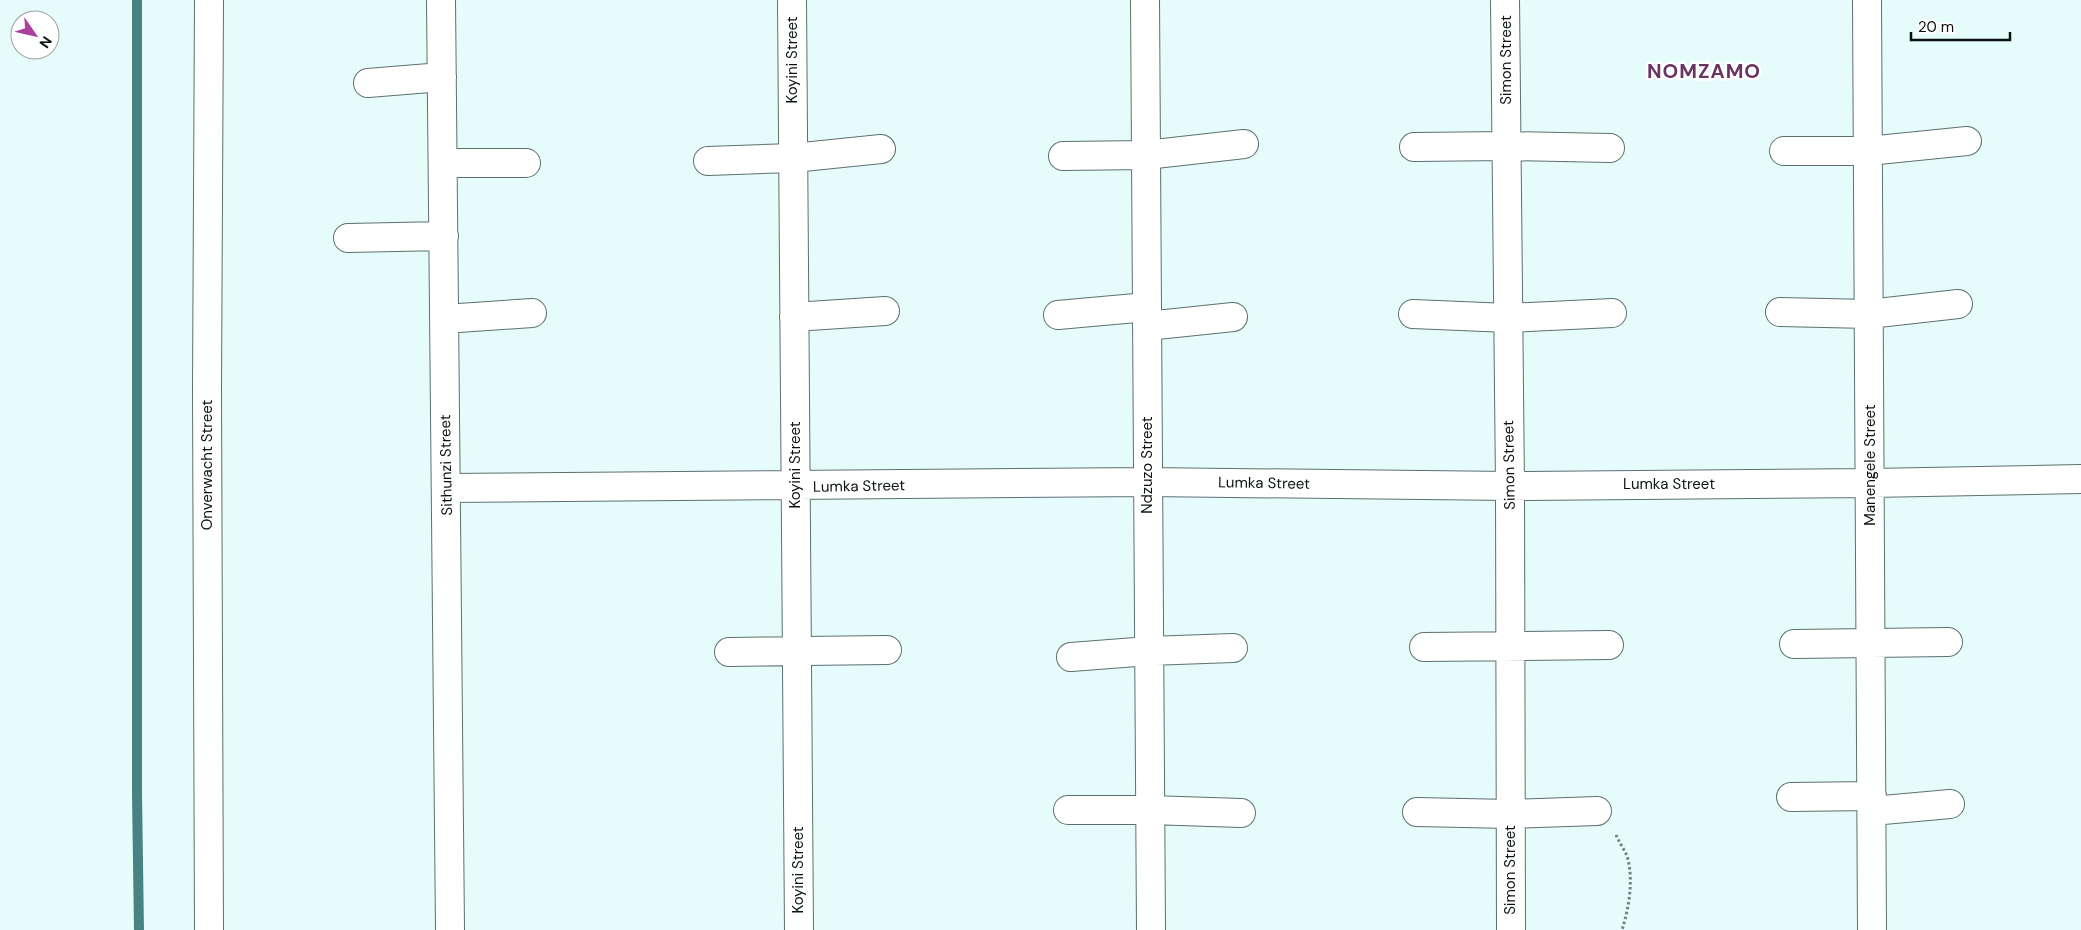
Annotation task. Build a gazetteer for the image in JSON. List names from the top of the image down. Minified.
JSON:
{"streets":{"street":["Koyini Street","Simon Street","Onverwacht Street","Sithunzi Street","Ndzuzo Street","Manengele Street","Lumka Street"]},"crossings":[["Koyini Street","Lumka Street"],["Simon Street","Lumka Street"],["Sithunzi Street","Lumka Street"],["Ndzuzo Street","Lumka Street"],["Manengele Street","Lumka Street"]],"districts":["NOMZAMO"],"scale_bar":"20 m","north":"bottom right"}
